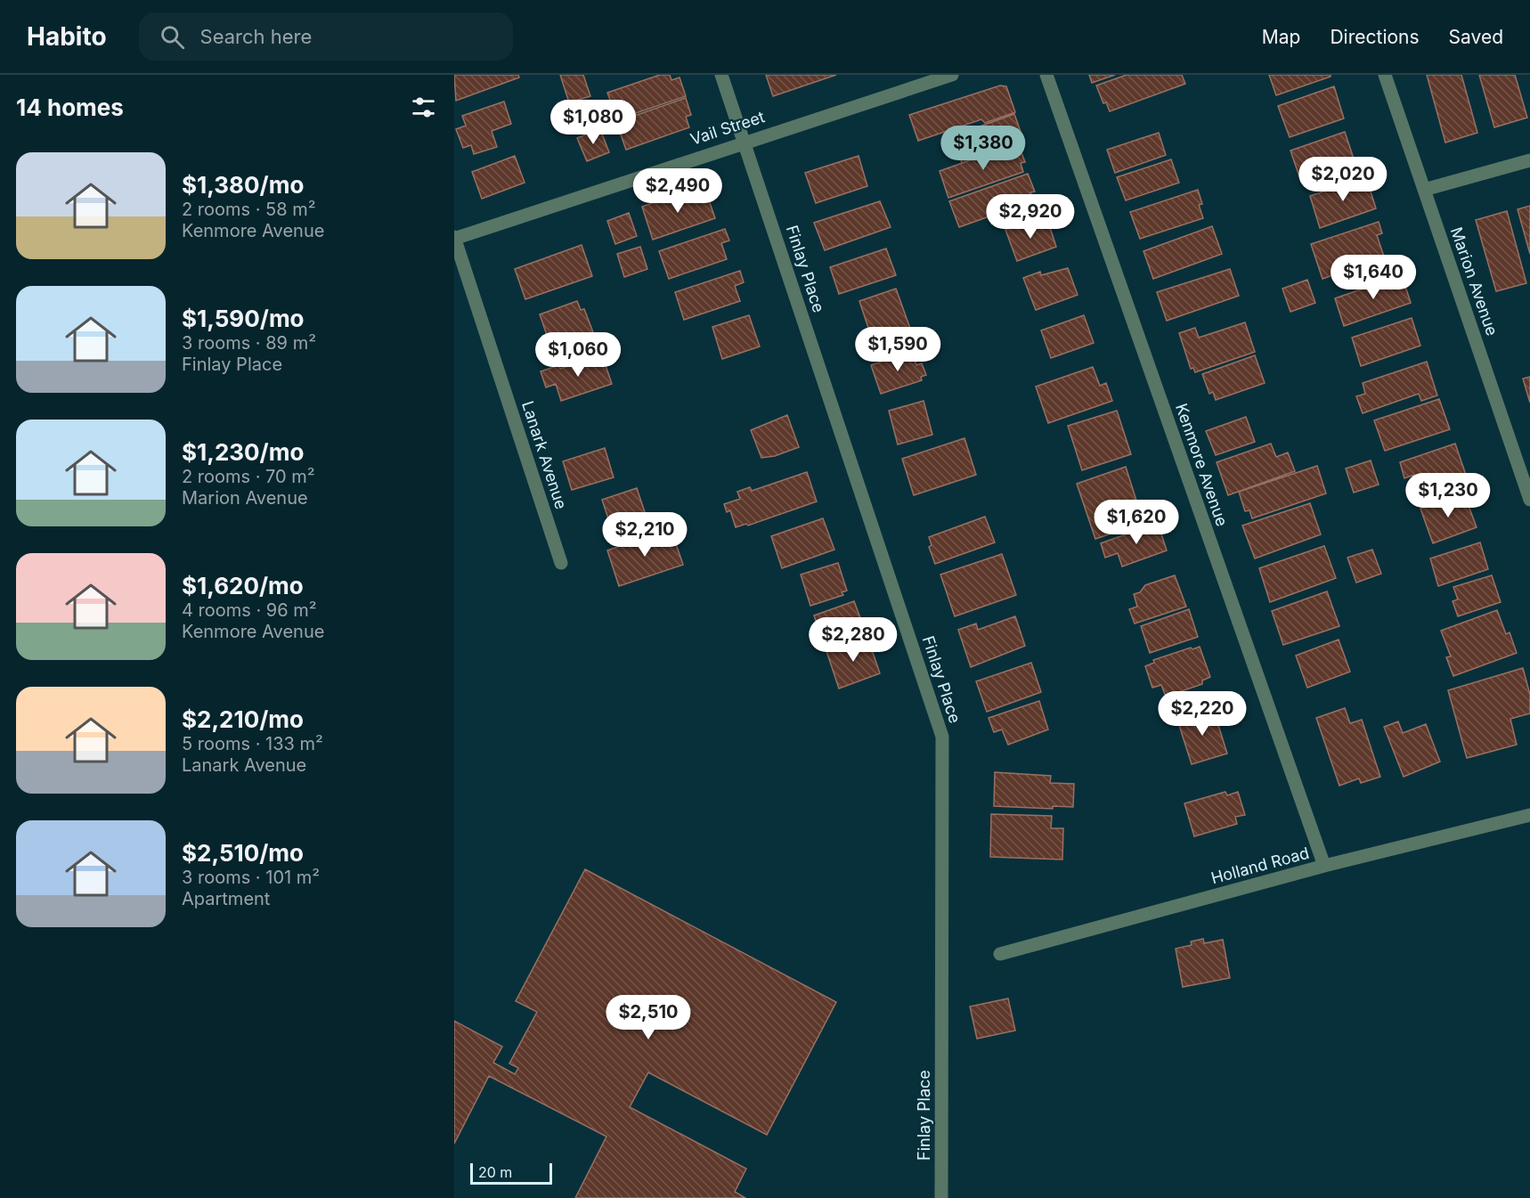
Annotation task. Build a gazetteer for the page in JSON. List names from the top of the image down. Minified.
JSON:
{"streets":{"street":["Vail Street","Finlay Place","Marion Avenue","Lanark Avenue","Kenmore Avenue","Holland Road"]},"crossings":[["Vail Street","Finlay Place"],["Vail Street","Lanark Avenue"],["Kenmore Avenue","Holland Road"]],"scale_bar":"20 m","page":{"header":"Habito","search":"Search here","nav":["Map","Directions","Saved"],"heading":"14 homes","price":["$1,080","$1,380","$2,020","$2,490","$2,920","$1,640","$1,590","$1,060","$1,230","$1,620","$2,210","$2,280","$2,220","$2,510"],"list":[{"name":"$1,380/mo","note":"2 rooms · 58 m² · Kenmore Avenue"},{"name":"$1,590/mo","note":"3 rooms · 89 m² · Finlay Place"},{"name":"$1,230/mo","note":"2 rooms · 70 m² · Marion Avenue"},{"name":"$1,620/mo","note":"4 rooms · 96 m² · Kenmore Avenue"},{"name":"$2,210/mo","note":"5 rooms · 133 m² · Lanark Avenue"},{"name":"$2,510/mo","note":"3 rooms · 101 m² · Apartment"}],"scale":"20 m"}}
